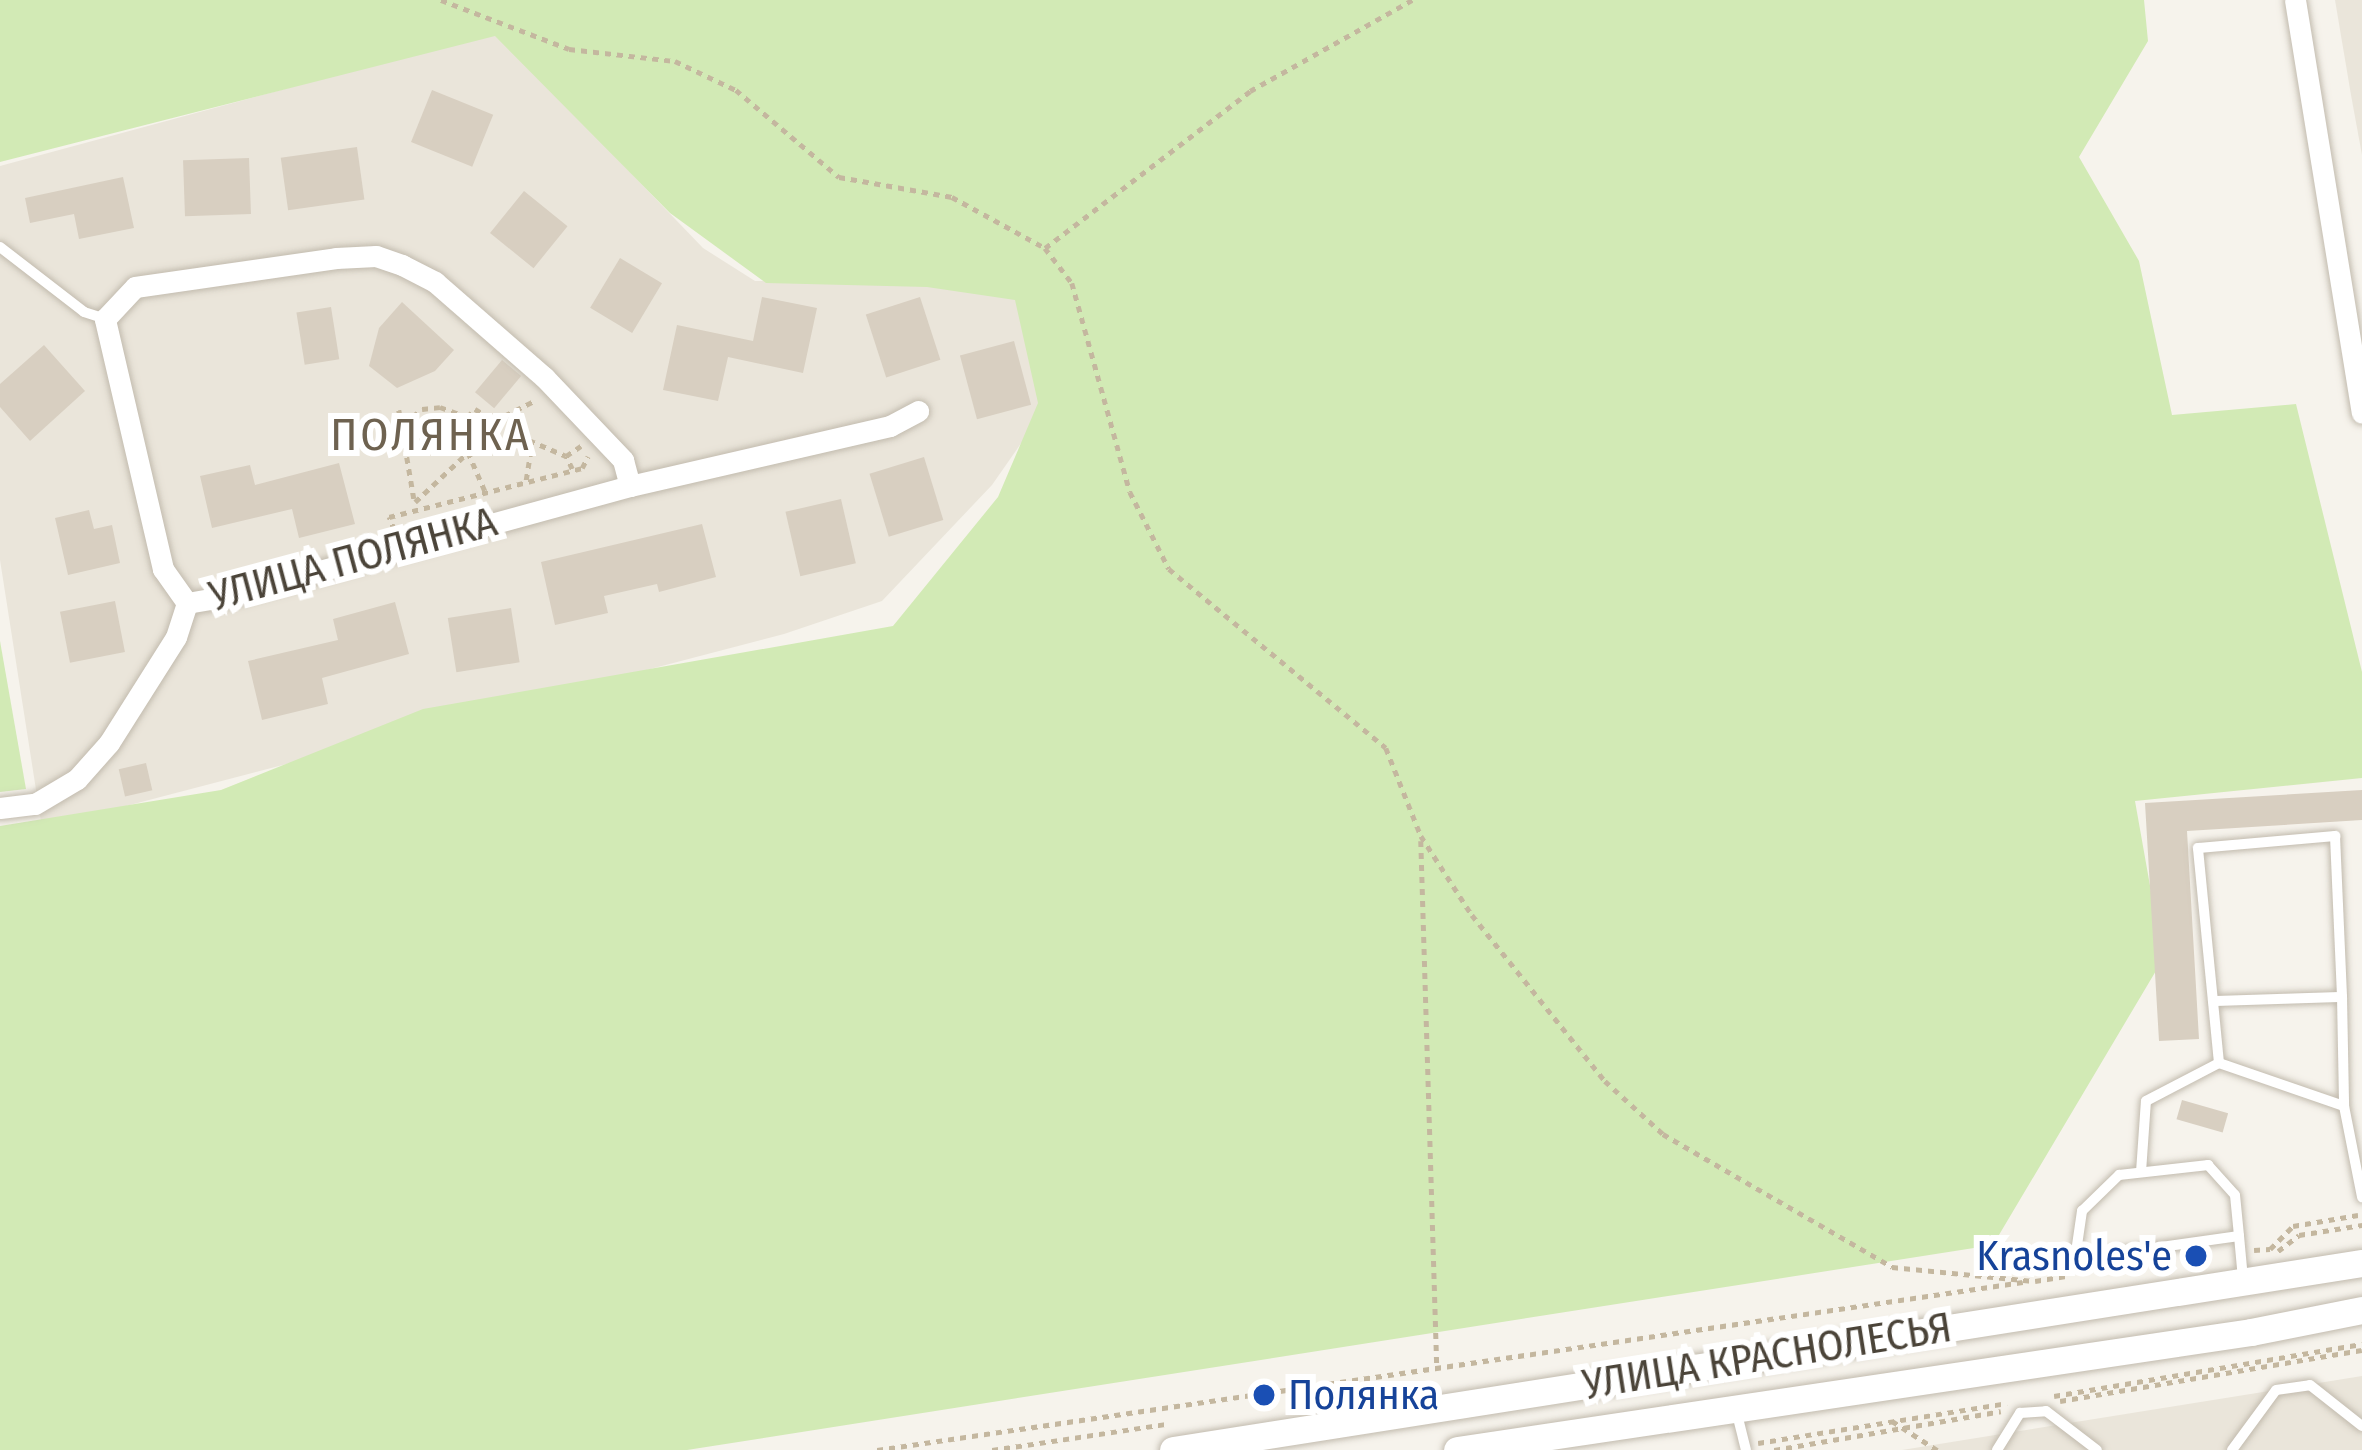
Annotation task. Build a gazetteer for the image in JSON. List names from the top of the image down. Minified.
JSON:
{"streets":{"street":["УЛИЦА ПОЛЯНКА","УЛИЦА КРАСНОЛЕСЬЯ"]},"districts":["ПОЛЯНКА"],"places":["Krasnoles'e","Полянка"]}
